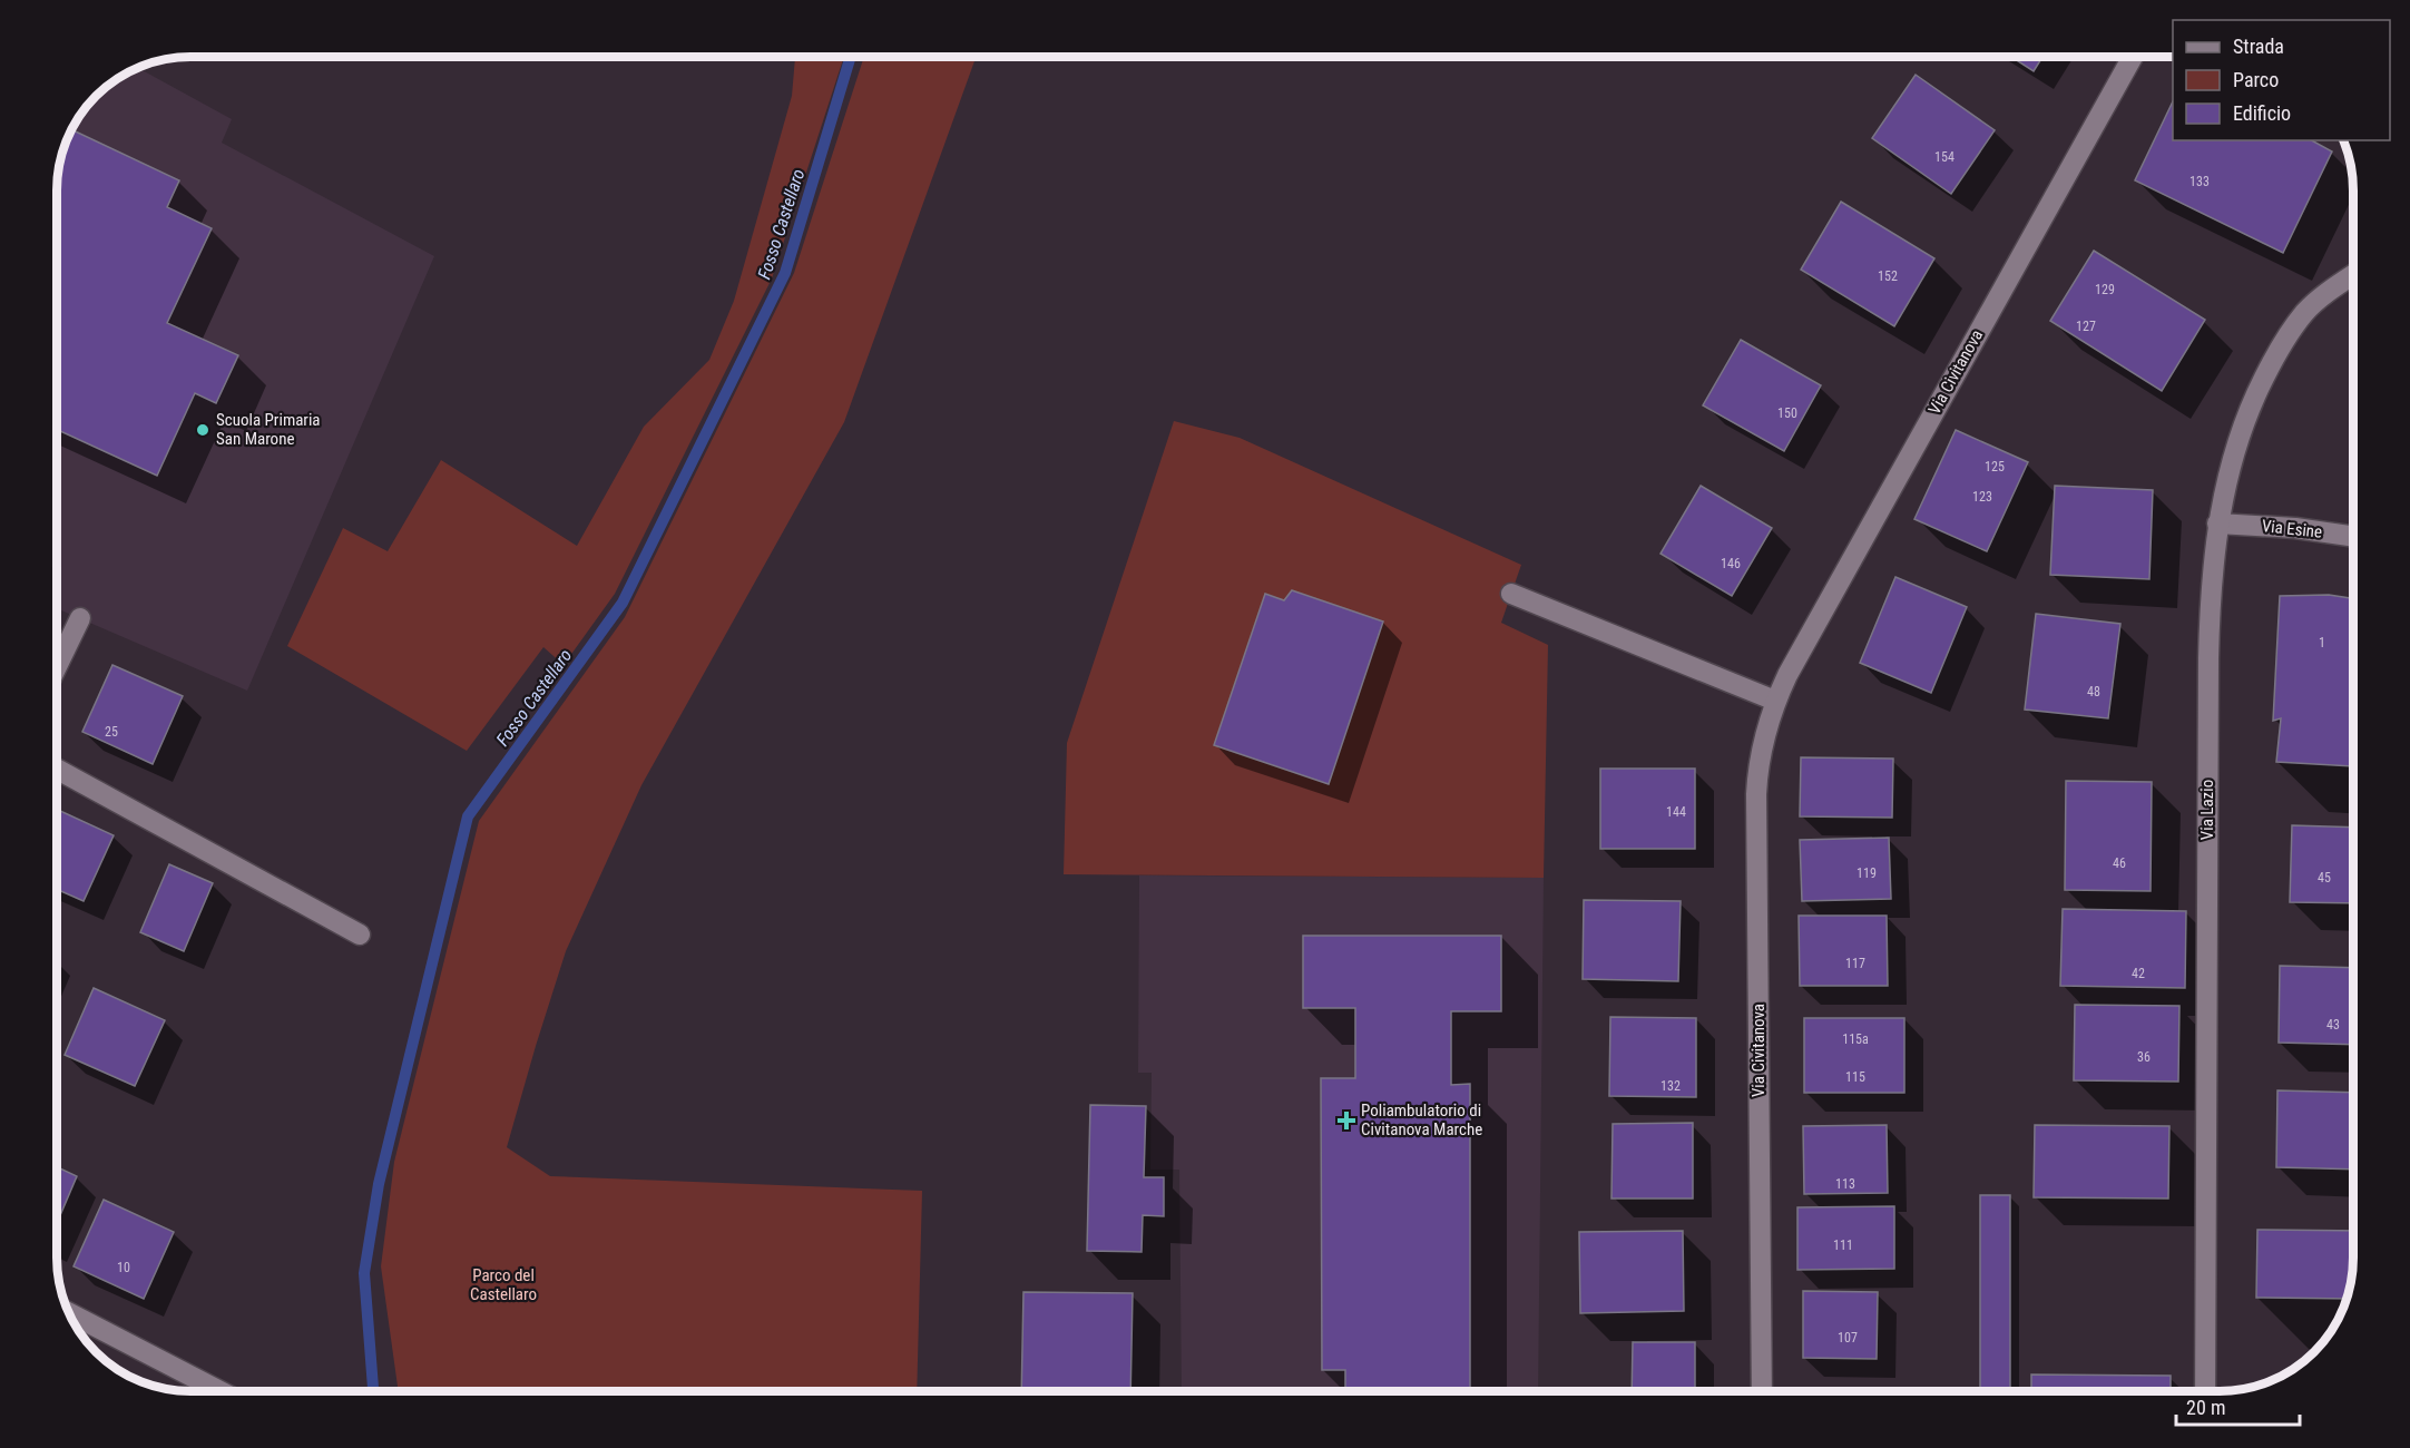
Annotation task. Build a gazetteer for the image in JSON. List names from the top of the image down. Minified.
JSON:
{"streets":{"street":["Via Civitanova","Via Esine","Via Lazio"]},"crossings":[["Via Esine","Via Lazio"]],"water":["Fosso Castellaro"],"parks":["Parco del Castellaro"],"places":{"other":["Scuola Primaria San Marone"],"health":["Poliambulatorio di Civitanova Marche"]},"house_numbers":["154","133","152","129","127","150","125","123","146","1","48","25","144","46","119","45","117","42","43","115a","36","115","132","113","111","10","107"],"legend":["Strada","Parco","Edificio"],"scale_bar":"20 m"}
